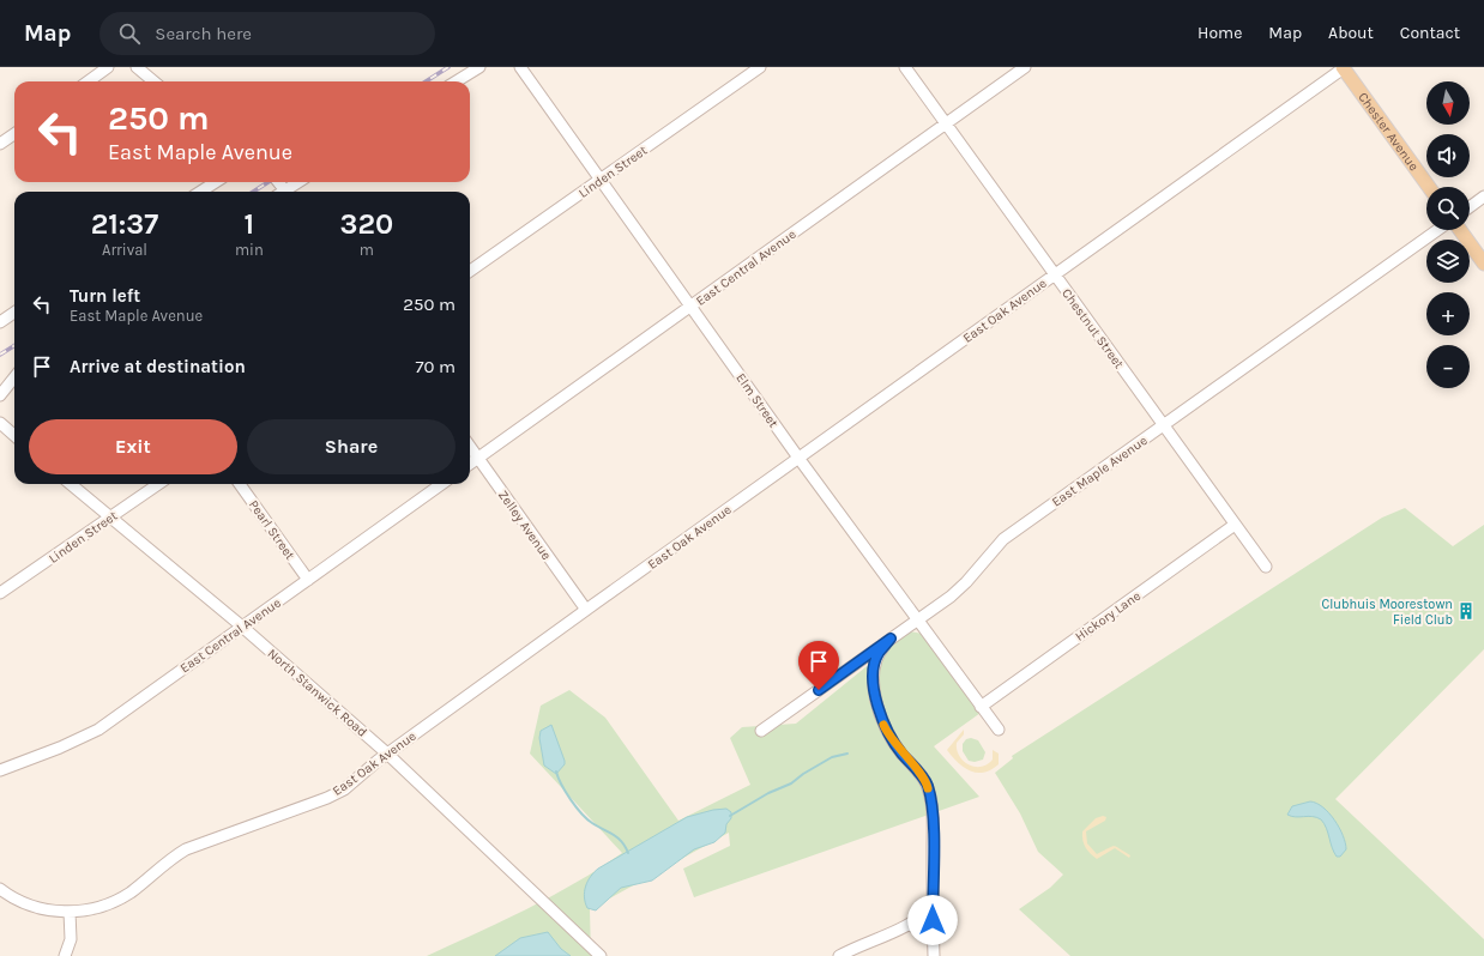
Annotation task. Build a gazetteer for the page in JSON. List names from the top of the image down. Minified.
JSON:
{"streets":{"main road":["Chester Avenue"],"street":["Linden Street","East Central Avenue","East Oak Avenue","Chestnut Street","Elm Street","East Maple Avenue","Zelley Avenue","Pearl Street","Hickory Lane","North Stanwick Road"]},"crossings":[["Chester Avenue","East Oak Avenue"],["Linden Street","Elm Street"],["Linden Street","North Stanwick Road"],["East Central Avenue","Chestnut Street"],["East Central Avenue","Elm Street"],["East Central Avenue","Zelley Avenue"],["East Central Avenue","Pearl Street"],["East Central Avenue","North Stanwick Road"],["East Oak Avenue","Chestnut Street"],["East Oak Avenue","Elm Street"],["East Oak Avenue","Zelley Avenue"],["East Oak Avenue","North Stanwick Road"],["Chestnut Street","East Maple Avenue"],["Chestnut Street","Hickory Lane"],["Elm Street","East Maple Avenue"],["Elm Street","Hickory Lane"]],"places":{"building":["Clubhuis Moorestown Field Club"]},"north":"bottom","page":{"header":"Map","search":"Search here","nav":["Home","Map","About","Contact"],"map_buttons":["+","−"],"turn":["250 m","East Maple Avenue"],"eta":["21:37","Arrival","1","min","320","m"],"list":[{"name":"Turn left","note":"East Maple Avenue","value":"250 m"},{"name":"Arrive at destination","value":"70 m"}],"buttons":["Exit","Share"]}}
